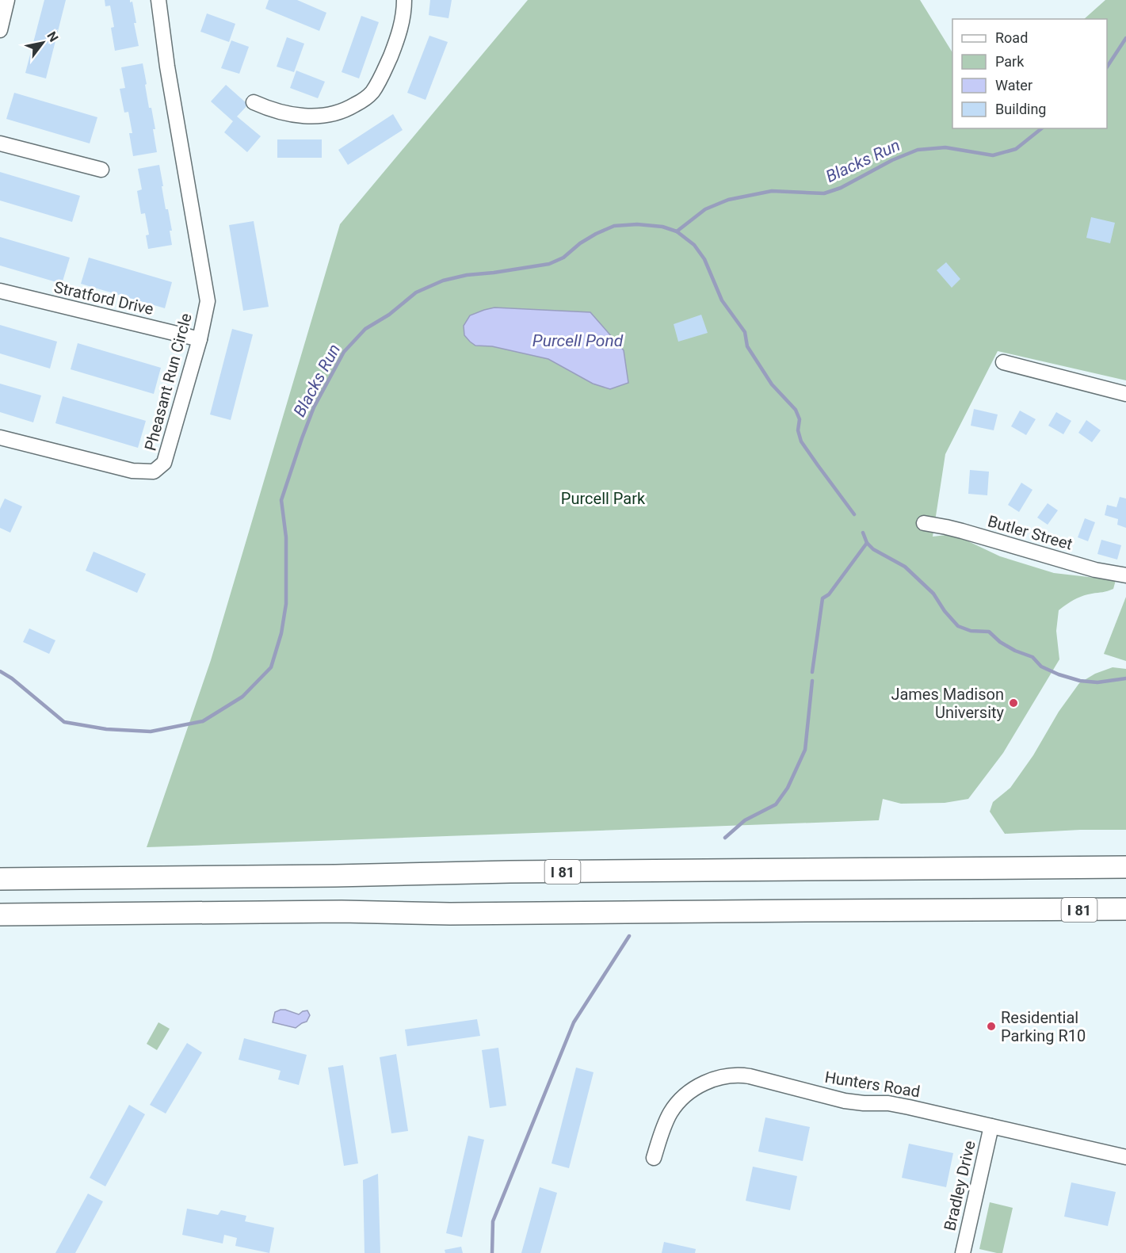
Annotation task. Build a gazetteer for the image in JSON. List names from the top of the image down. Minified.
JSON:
{"streets":{"highway":["I 81"],"street":["Stratford Drive","Pheasant Run Circle","Butler Street","Hunters Road","Bradley Drive"]},"crossings":[["Stratford Drive","Pheasant Run Circle"],["Hunters Road","Bradley Drive"]],"water":["Blacks Run","Purcell Pond"],"parks":["Purcell Park"],"places":["James Madison University","Residential Parking R10"],"legend":["Road","Park","Water","Building"],"north":"top right"}
